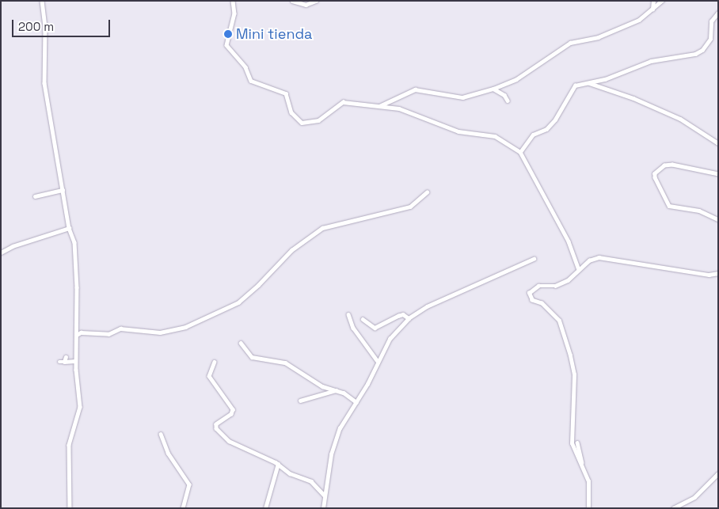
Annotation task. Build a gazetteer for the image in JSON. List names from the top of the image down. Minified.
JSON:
{"places":["Mini tienda"],"scale_bar":"200 m"}
